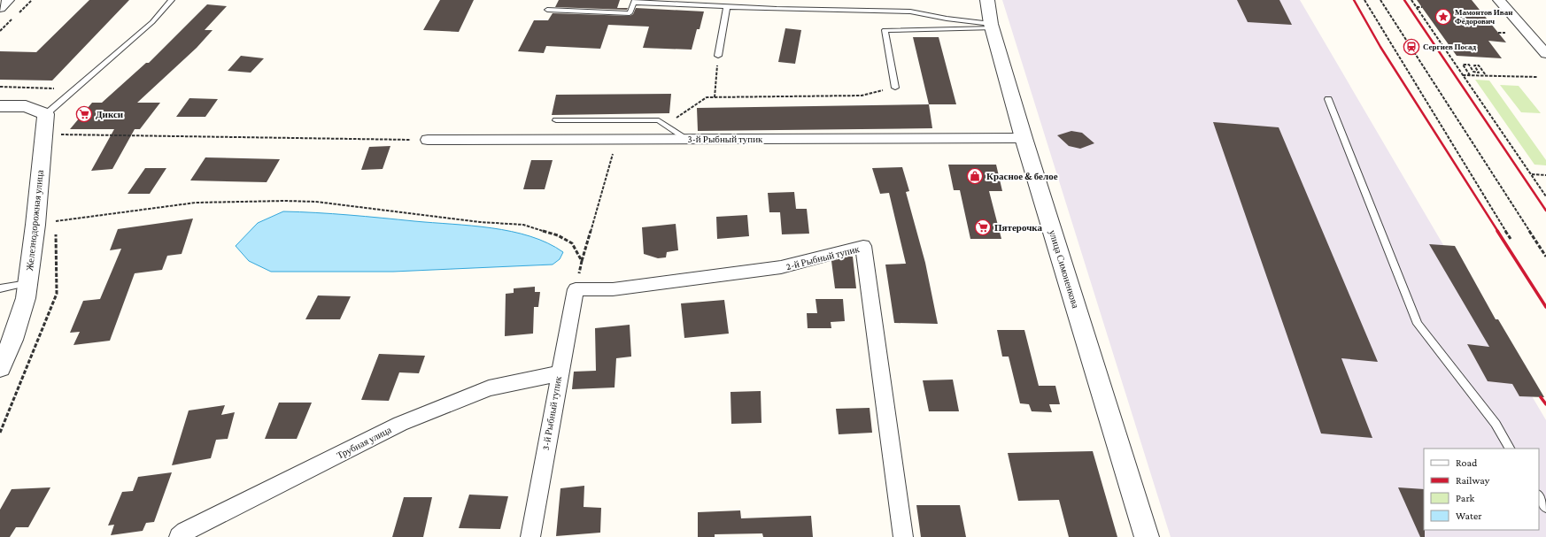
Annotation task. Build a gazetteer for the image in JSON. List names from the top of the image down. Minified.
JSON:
{"streets":{"street":["3-й Рыбный тупик","Железнодорожная улица","2-й Рыбный тупик","улица Симоненкова","Трубная улица"]},"crossings":[["3-й Рыбный тупик","2-й Рыбный тупик"],["3-й Рыбный тупик","улица Симоненкова"],["3-й Рыбный тупик","Трубная улица"]],"places":{"place":["Мамонтов Иван Фёдорович"],"station":["Сергиев Посад"],"supermarket":["Дикси","Пятерочка"],"shop":["Красное & белое"]},"legend":["Road","Railway","Park","Water"]}
